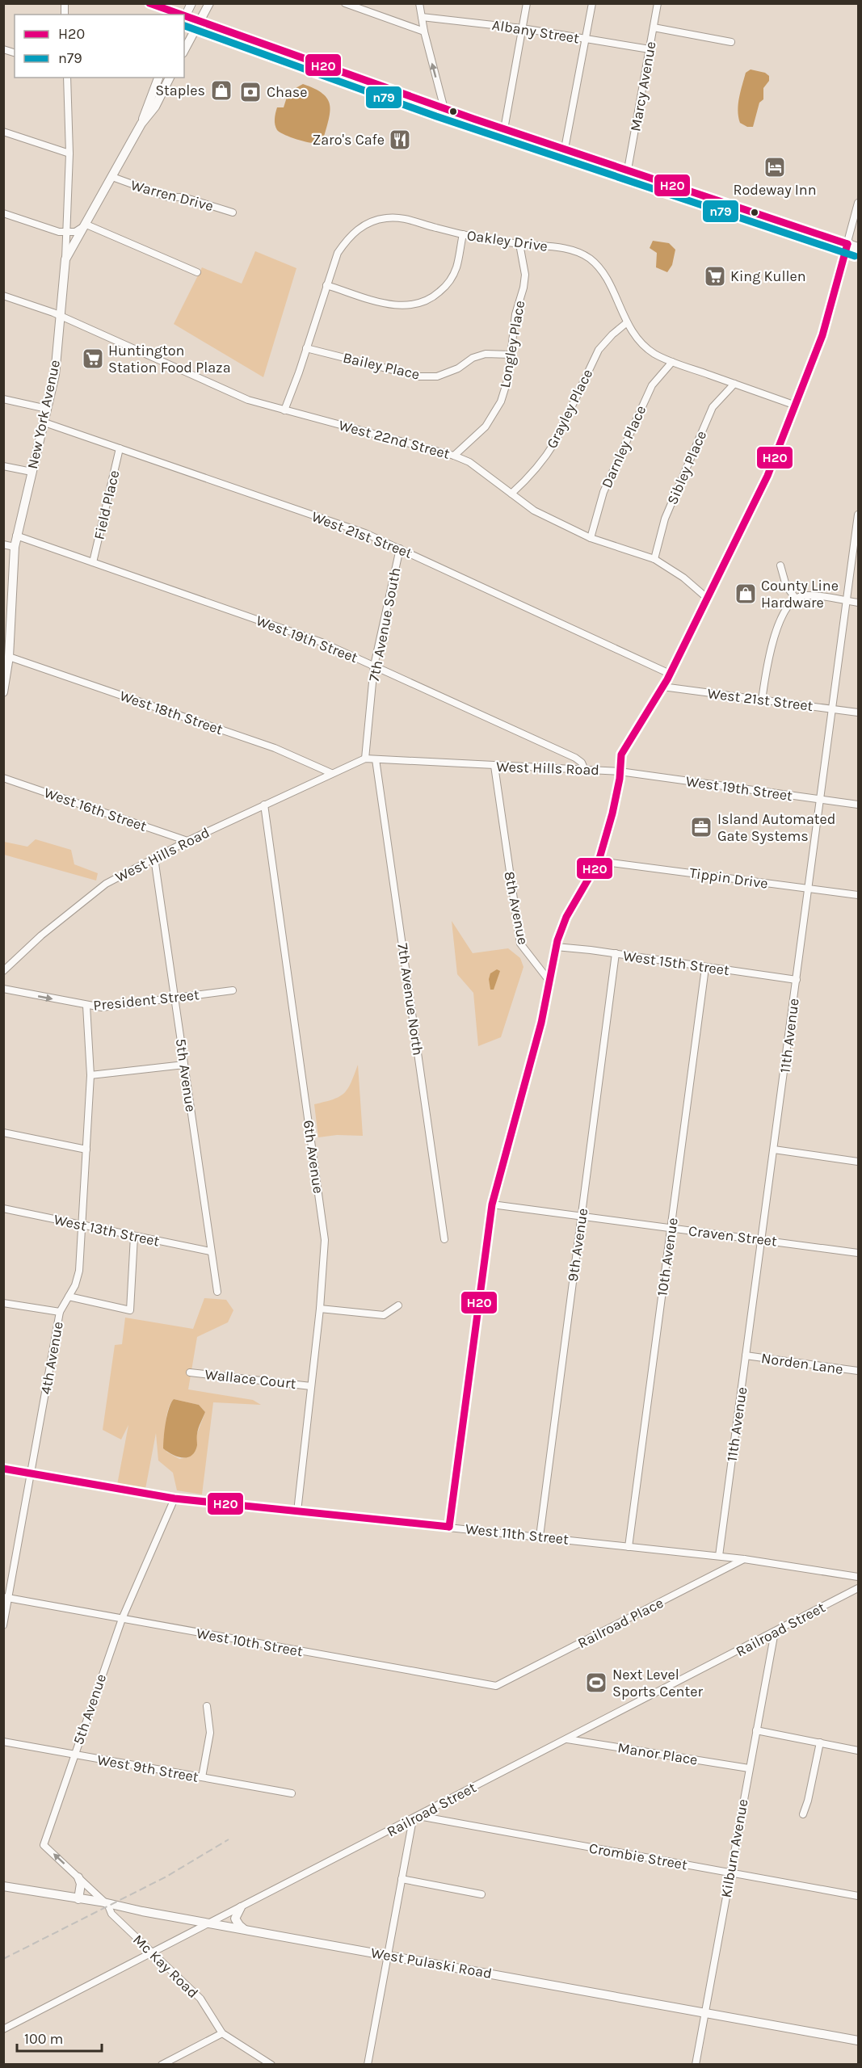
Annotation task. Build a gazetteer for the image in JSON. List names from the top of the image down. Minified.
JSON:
{"streets":{"main road":["New York Avenue","West Pulaski Road"],"street":["Albany Street","Marcy Avenue","Warren Drive","Oakley Drive","Longley Place","Bailey Place","Grayley Place","West 22nd Street","Darnley Place","Sibley Place","Field Place","West 21st Street","7th Avenue South","West 19th Street","West 18th Street","West Hills Road","West 16th Street","Tippin Drive","8th Avenue","West 15th Street","7th Avenue North","President Street","11th Avenue","5th Avenue","6th Avenue","West 13th Street","Craven Street","9th Avenue","10th Avenue","4th Avenue","Norden Lane","Wallace Court","West 11th Street","Railroad Place","Railroad Street","West 10th Street","Manor Place","West 9th Street","Kilburn Avenue","Crombie Street","Mc Kay Road"]},"crossings":[["Albany Street","Marcy Avenue"],["Oakley Drive","Longley Place"],["Oakley Drive","Bailey Place"],["Oakley Drive","Grayley Place"],["Oakley Drive","West 22nd Street"],["Oakley Drive","Darnley Place"],["Oakley Drive","Sibley Place"],["Oakley Drive","West Hills Road"],["Longley Place","Bailey Place"],["Longley Place","West 22nd Street"],["Grayley Place","West 22nd Street"],["New York Avenue","West 22nd Street"],["New York Avenue","West 21st Street"],["New York Avenue","West 19th Street"],["New York Avenue","West 18th Street"],["West 22nd Street","Darnley Place"],["West 22nd Street","Sibley Place"],["West 22nd Street","West Hills Road"],["Field Place","West 21st Street"],["Field Place","West 19th Street"],["West 21st Street","7th Avenue South"],["West 21st Street","West Hills Road"],["West 21st Street","11th Avenue"],["7th Avenue South","West 19th Street"],["7th Avenue South","West Hills Road"],["West 19th Street","West Hills Road"],["West 19th Street","11th Avenue"],["West 18th Street","West Hills Road"],["West Hills Road","West 16th Street"],["West Hills Road","8th Avenue"],["West Hills Road","7th Avenue North"],["West Hills Road","5th Avenue"],["West Hills Road","6th Avenue"],["Tippin Drive","11th Avenue"],["West 15th Street","11th Avenue"],["West 15th Street","9th Avenue"],["West 15th Street","10th Avenue"],["President Street","5th Avenue"],["President Street","4th Avenue"],["11th Avenue","Craven Street"],["11th Avenue","Norden Lane"],["11th Avenue","West 11th Street"],["5th Avenue","West 13th Street"],["5th Avenue","West 11th Street"],["5th Avenue","West 10th Street"],["5th Avenue","West 9th Street"],["5th Avenue","West Pulaski Road"],["5th Avenue","Mc Kay Road"],["6th Avenue","Wallace Court"],["6th Avenue","West 11th Street"],["West 13th Street","4th Avenue"],["Craven Street","9th Avenue"],["Craven Street","10th Avenue"],["9th Avenue","West 11th Street"],["10th Avenue","West 11th Street"],["4th Avenue","West 11th Street"],["4th Avenue","West 10th Street"],["West 11th Street","Railroad Place"],["Railroad Place","West 10th Street"],["Railroad Street","Manor Place"],["Railroad Street","Kilburn Avenue"],["Railroad Street","Crombie Street"],["Railroad Street","West Pulaski Road"],["Railroad Street","Mc Kay Road"],["Manor Place","Kilburn Avenue"],["Kilburn Avenue","Crombie Street"],["Kilburn Avenue","West Pulaski Road"],["West Pulaski Road","Mc Kay Road"]],"one_way":["President Street"],"places":{"shop":["Staples","County Line Hardware"],"bank":["Chase"],"restaurant":["Zaro's Cafe"],"hotel":["Rodeway Inn"],"supermarket":["King Kullen","Huntington Station Food Plaza"],"office":["Island Automated Gate Systems"],"sports":["Next Level Sports Center"]},"lines":["transit line H20","transit line n79"],"legend":["H20","n79"],"scale_bar":"100 m"}
